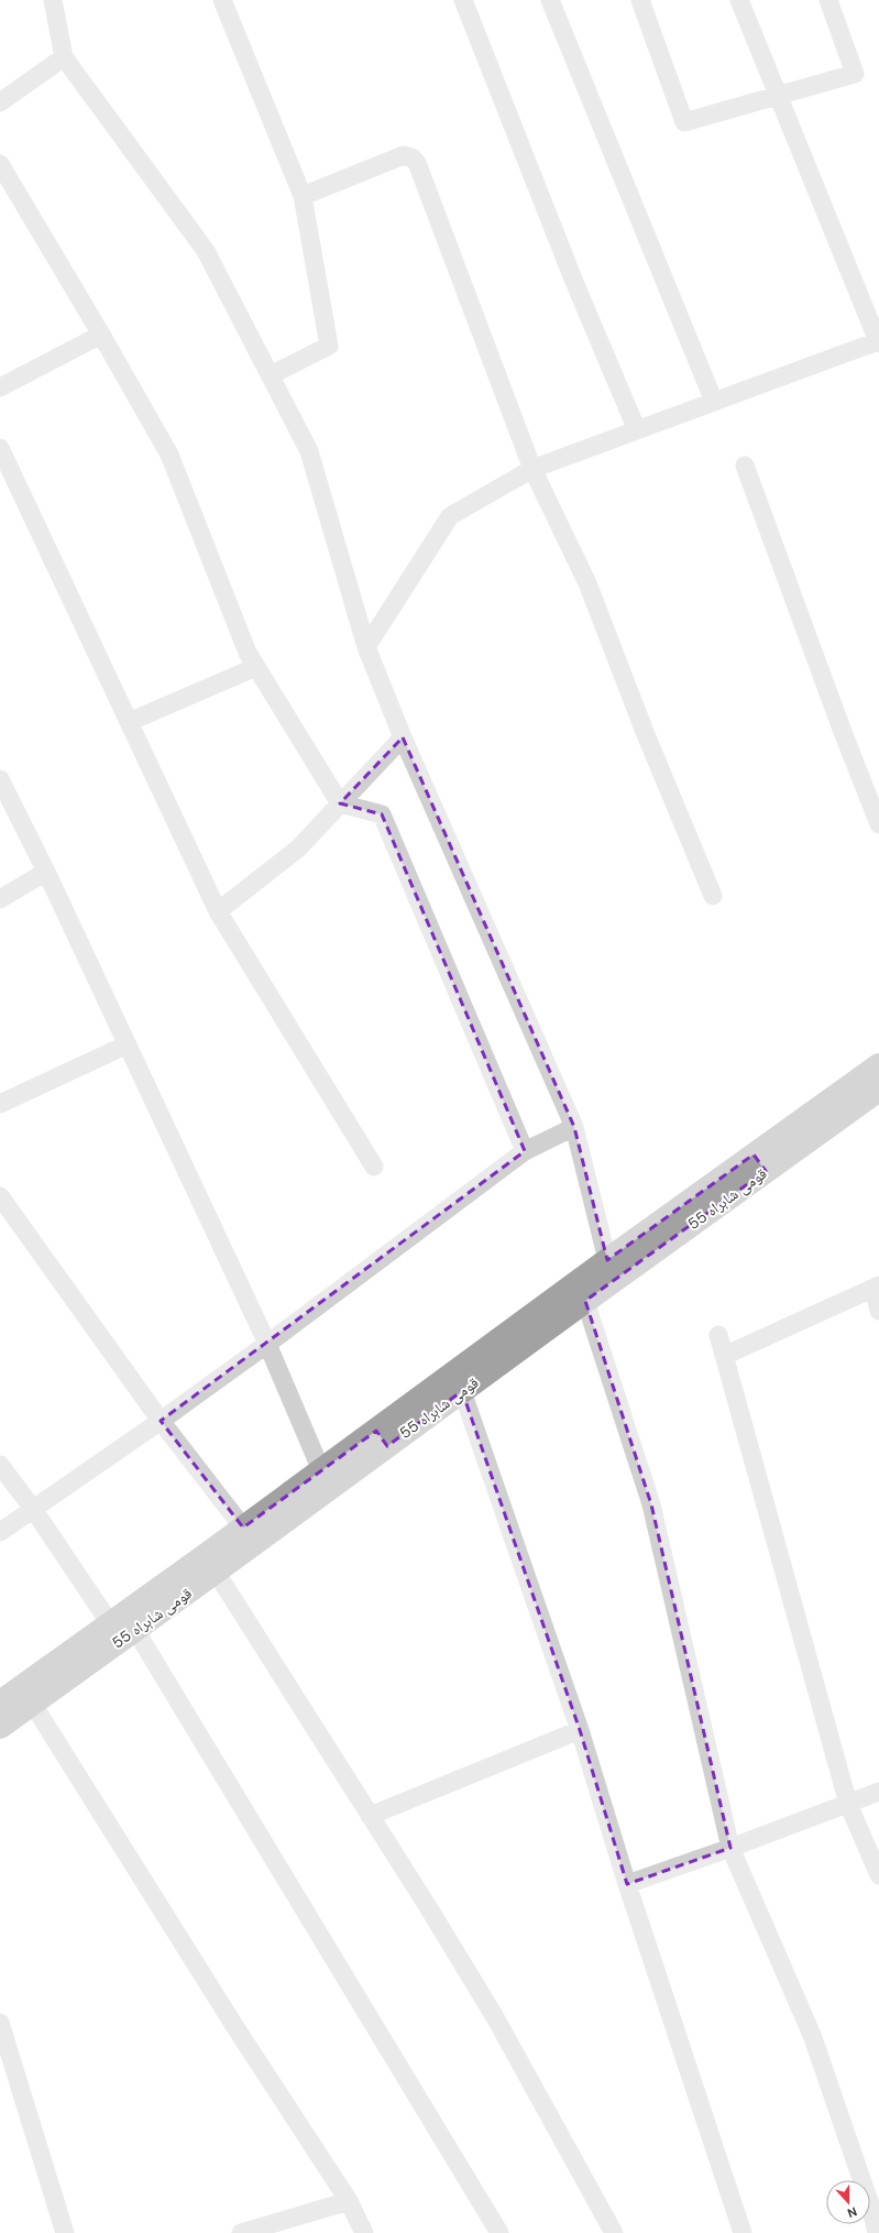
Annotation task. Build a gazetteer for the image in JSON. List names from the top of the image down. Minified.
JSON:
{"streets":{"highway":["قومی شاہراہ 55"]},"north":"bottom"}
